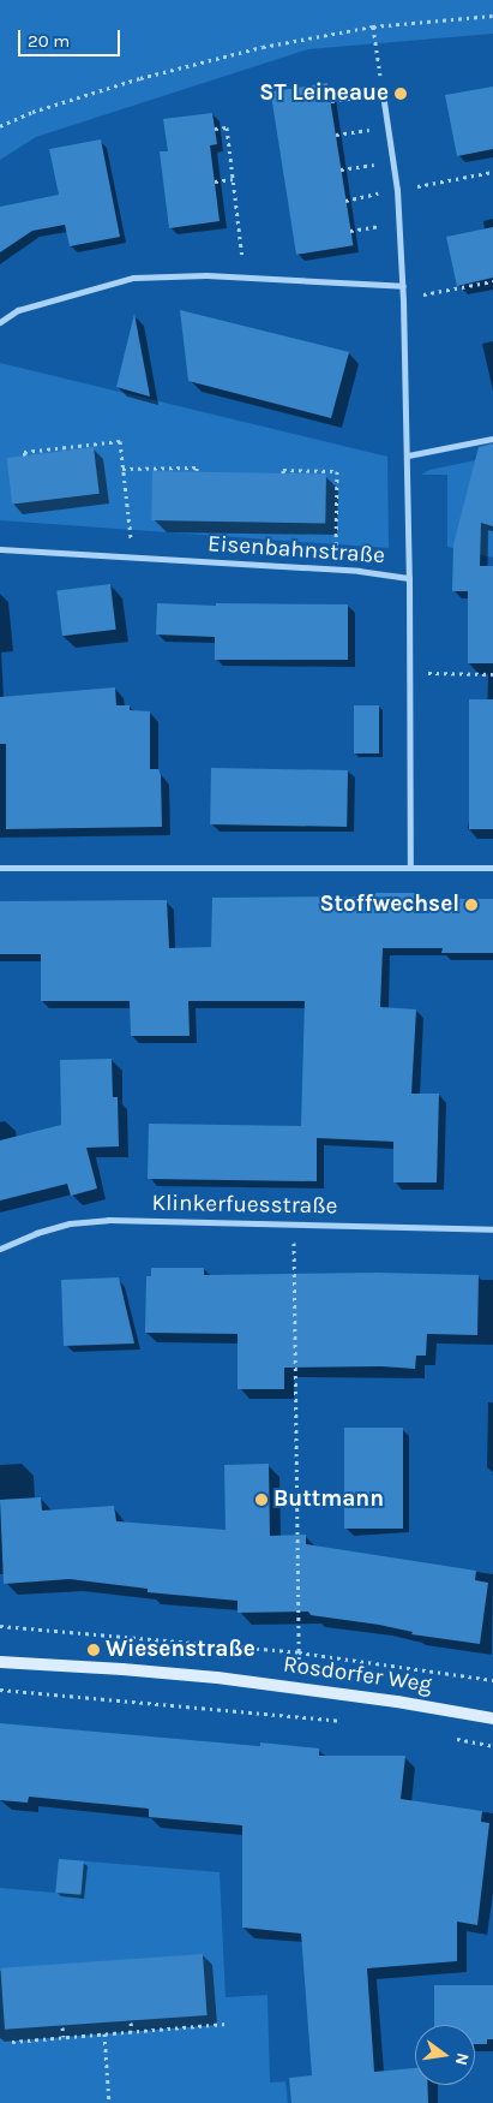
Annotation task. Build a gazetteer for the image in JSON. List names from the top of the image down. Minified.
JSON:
{"streets":{"street":["Eisenbahnstraße","Klinkerfuesstraße","Rosdorfer Weg"]},"places":["ST Leineaue","Stoffwechsel","Buttmann","Wiesenstraße"],"scale_bar":"20 m","north":"right"}
